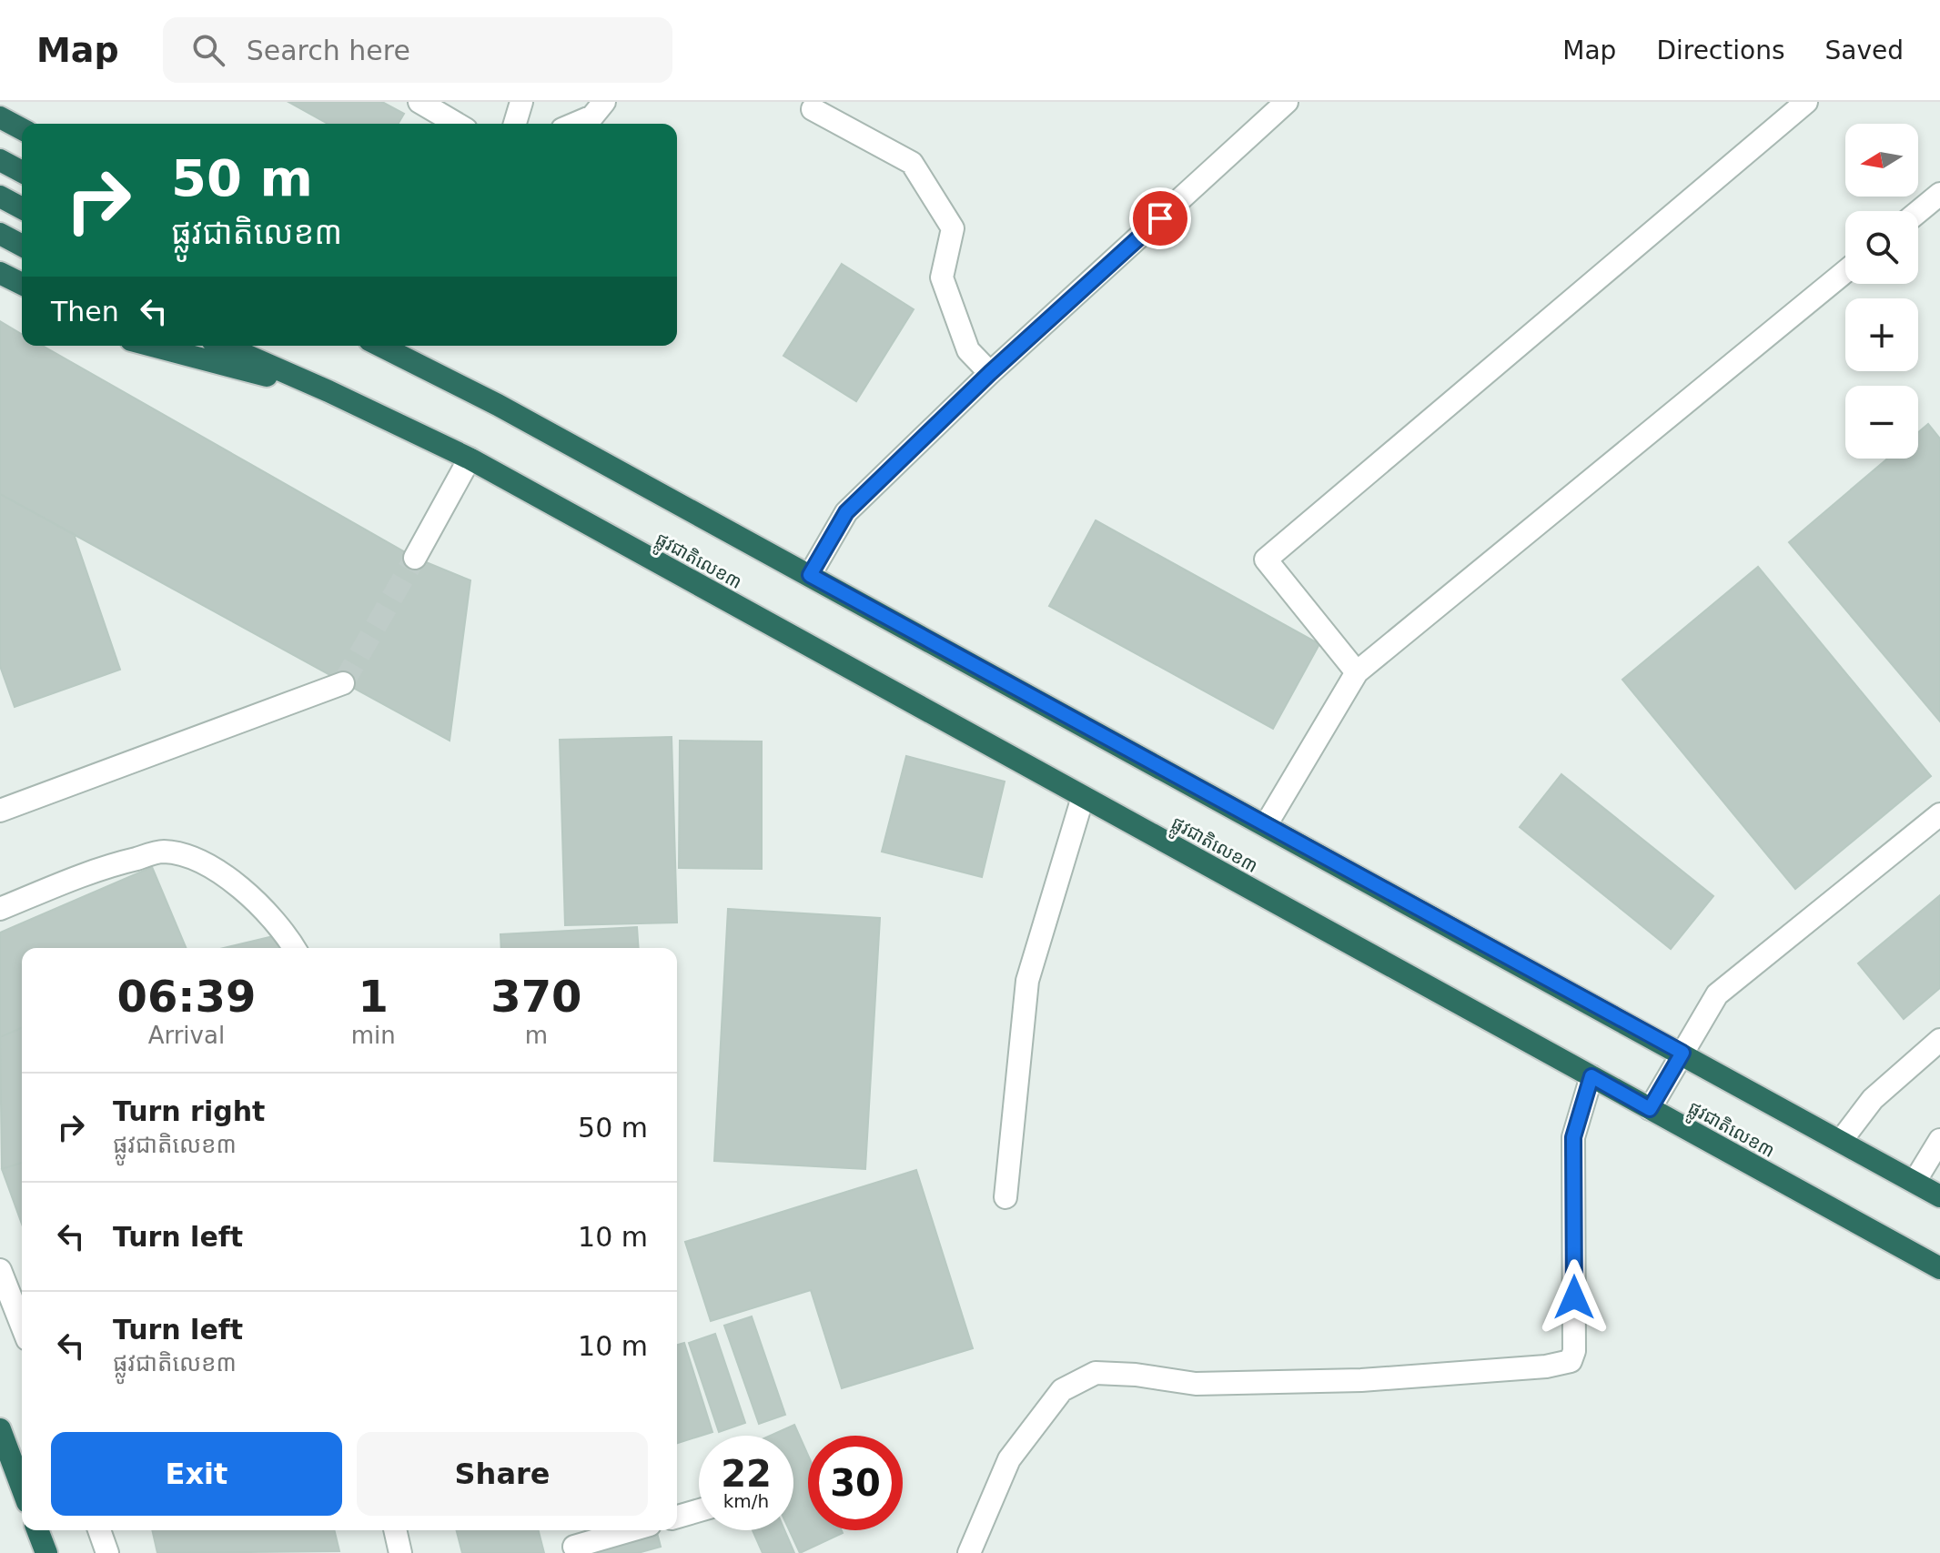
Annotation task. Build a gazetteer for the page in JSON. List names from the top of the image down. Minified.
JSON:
{"streets":{"highway":["ផ្លូវជាតិលេខ៣"]},"north":"left","page":{"header":"Map","search":"Search here","nav":["Map","Directions","Saved"],"map_buttons":["+","−"],"turn":["50 m","ផ្លូវជាតិលេខ៣"],"then":"Then","eta":["06:39","Arrival","1","min","370","m"],"list":[{"name":"Turn right","note":"ផ្លូវជាតិលេខ៣","value":"50 m"},{"name":"Turn left","value":"10 m"},{"name":"Turn left","note":"ផ្លូវជាតិលេខ៣","value":"10 m"}],"buttons":["Exit","Share"],"speed":"22 km/h","limit":"30"}}
